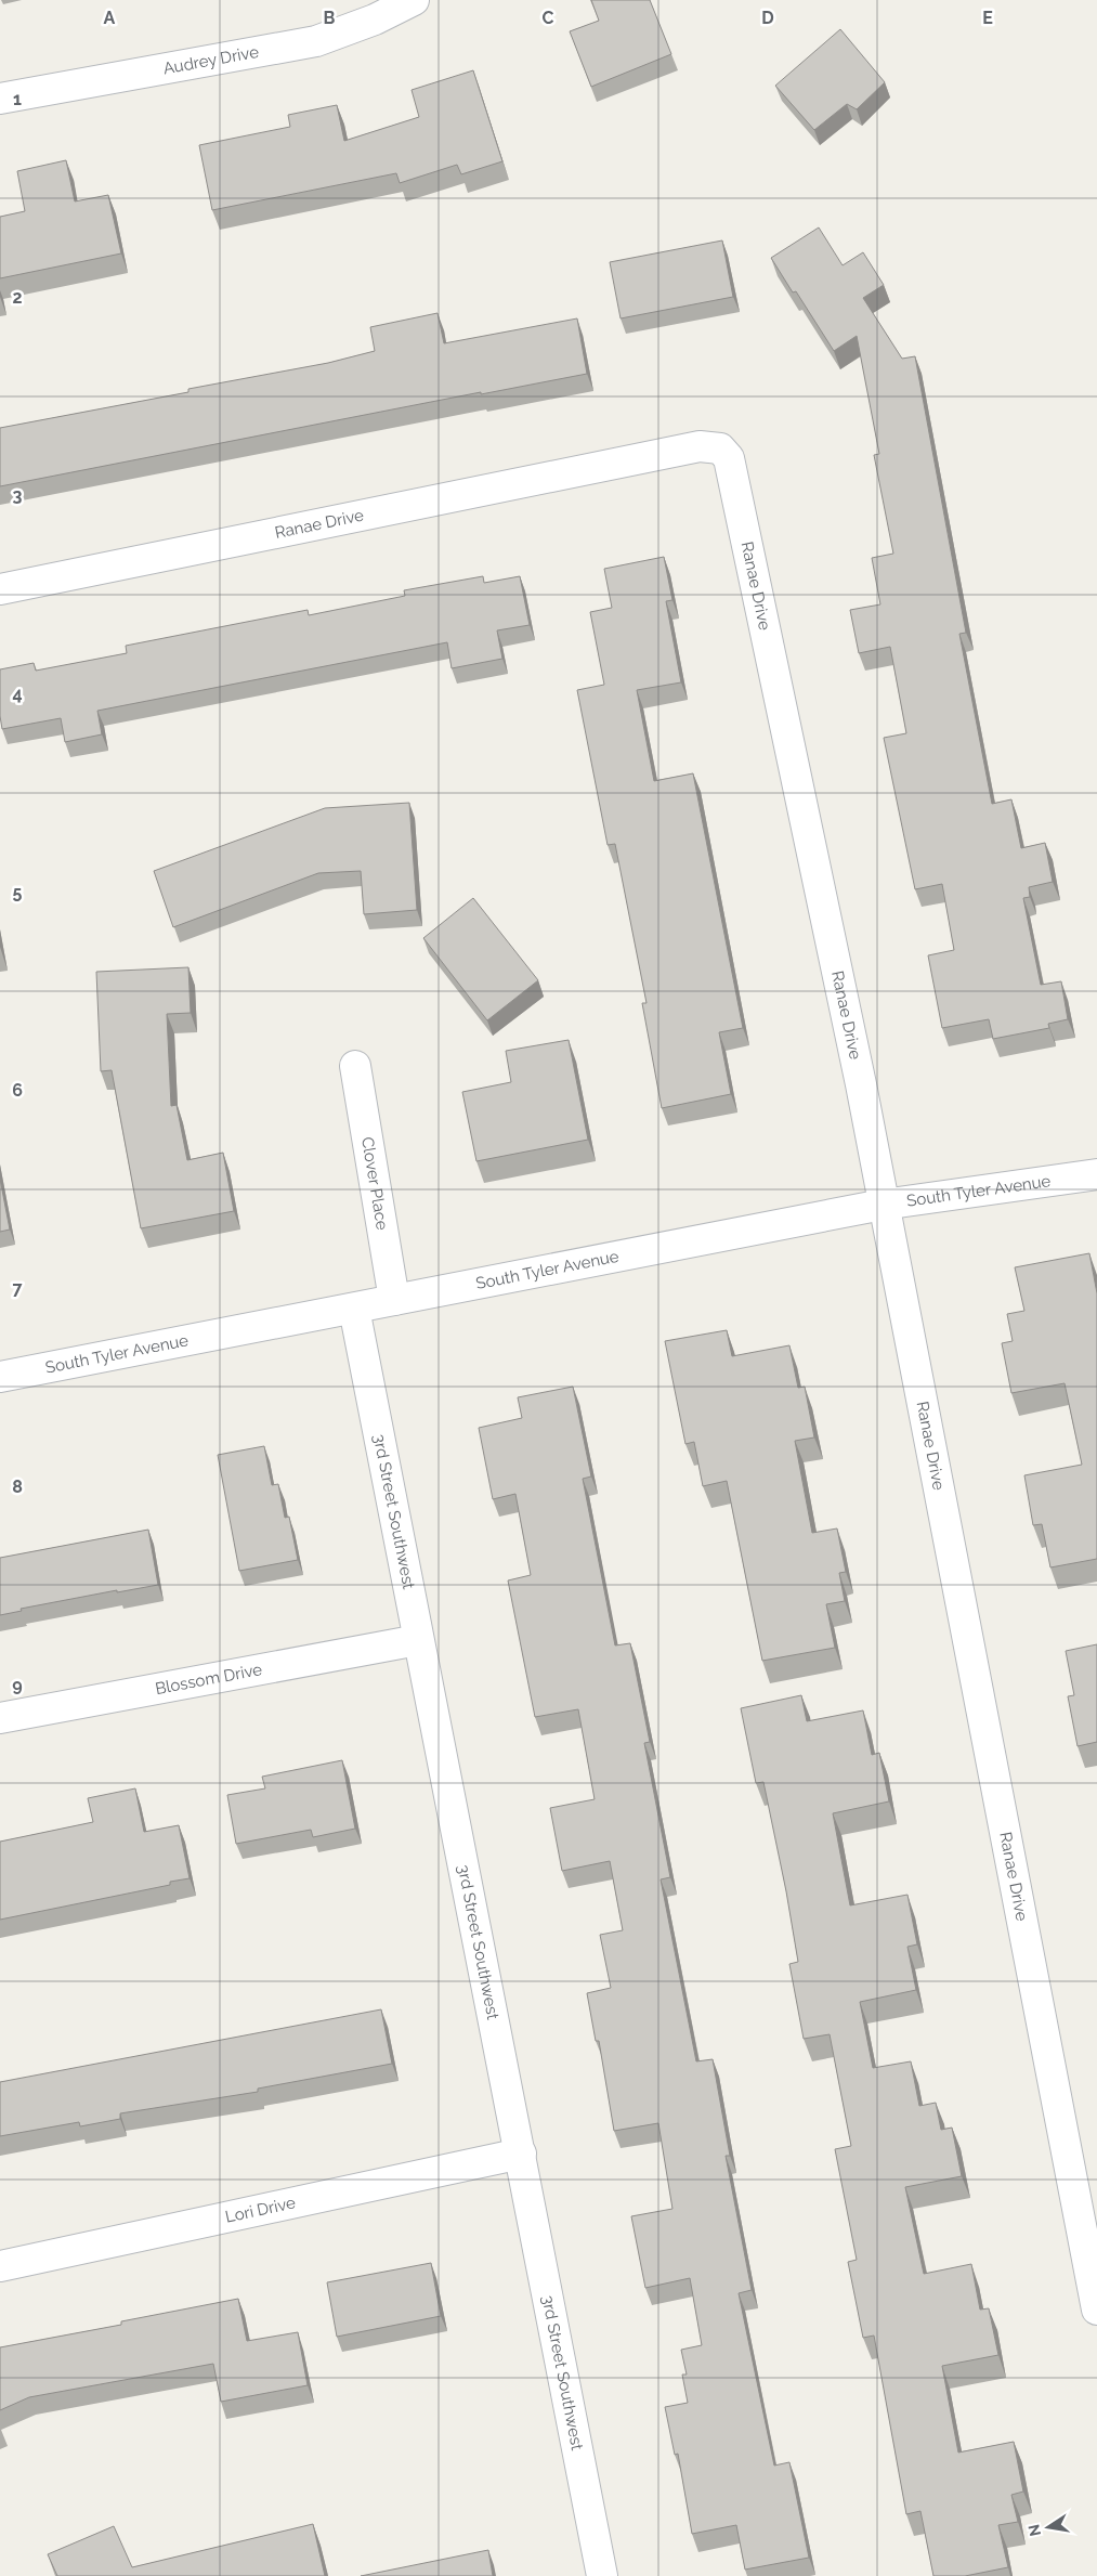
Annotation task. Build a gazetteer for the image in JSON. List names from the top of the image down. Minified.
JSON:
{"streets":{"street":["Audrey Drive","Ranae Drive","Clover Place","South Tyler Avenue","3rd Street Southwest","Blossom Drive","Lori Drive"]},"crossings":[["Ranae Drive","South Tyler Avenue"],["Clover Place","South Tyler Avenue"],["South Tyler Avenue","3rd Street Southwest"],["3rd Street Southwest","Blossom Drive"],["3rd Street Southwest","Lori Drive"]],"north":"left","grid":{"columns":["A","B","C","D","E"],"rows":["1","2","3","4","5","6","7","8","9"]}}
